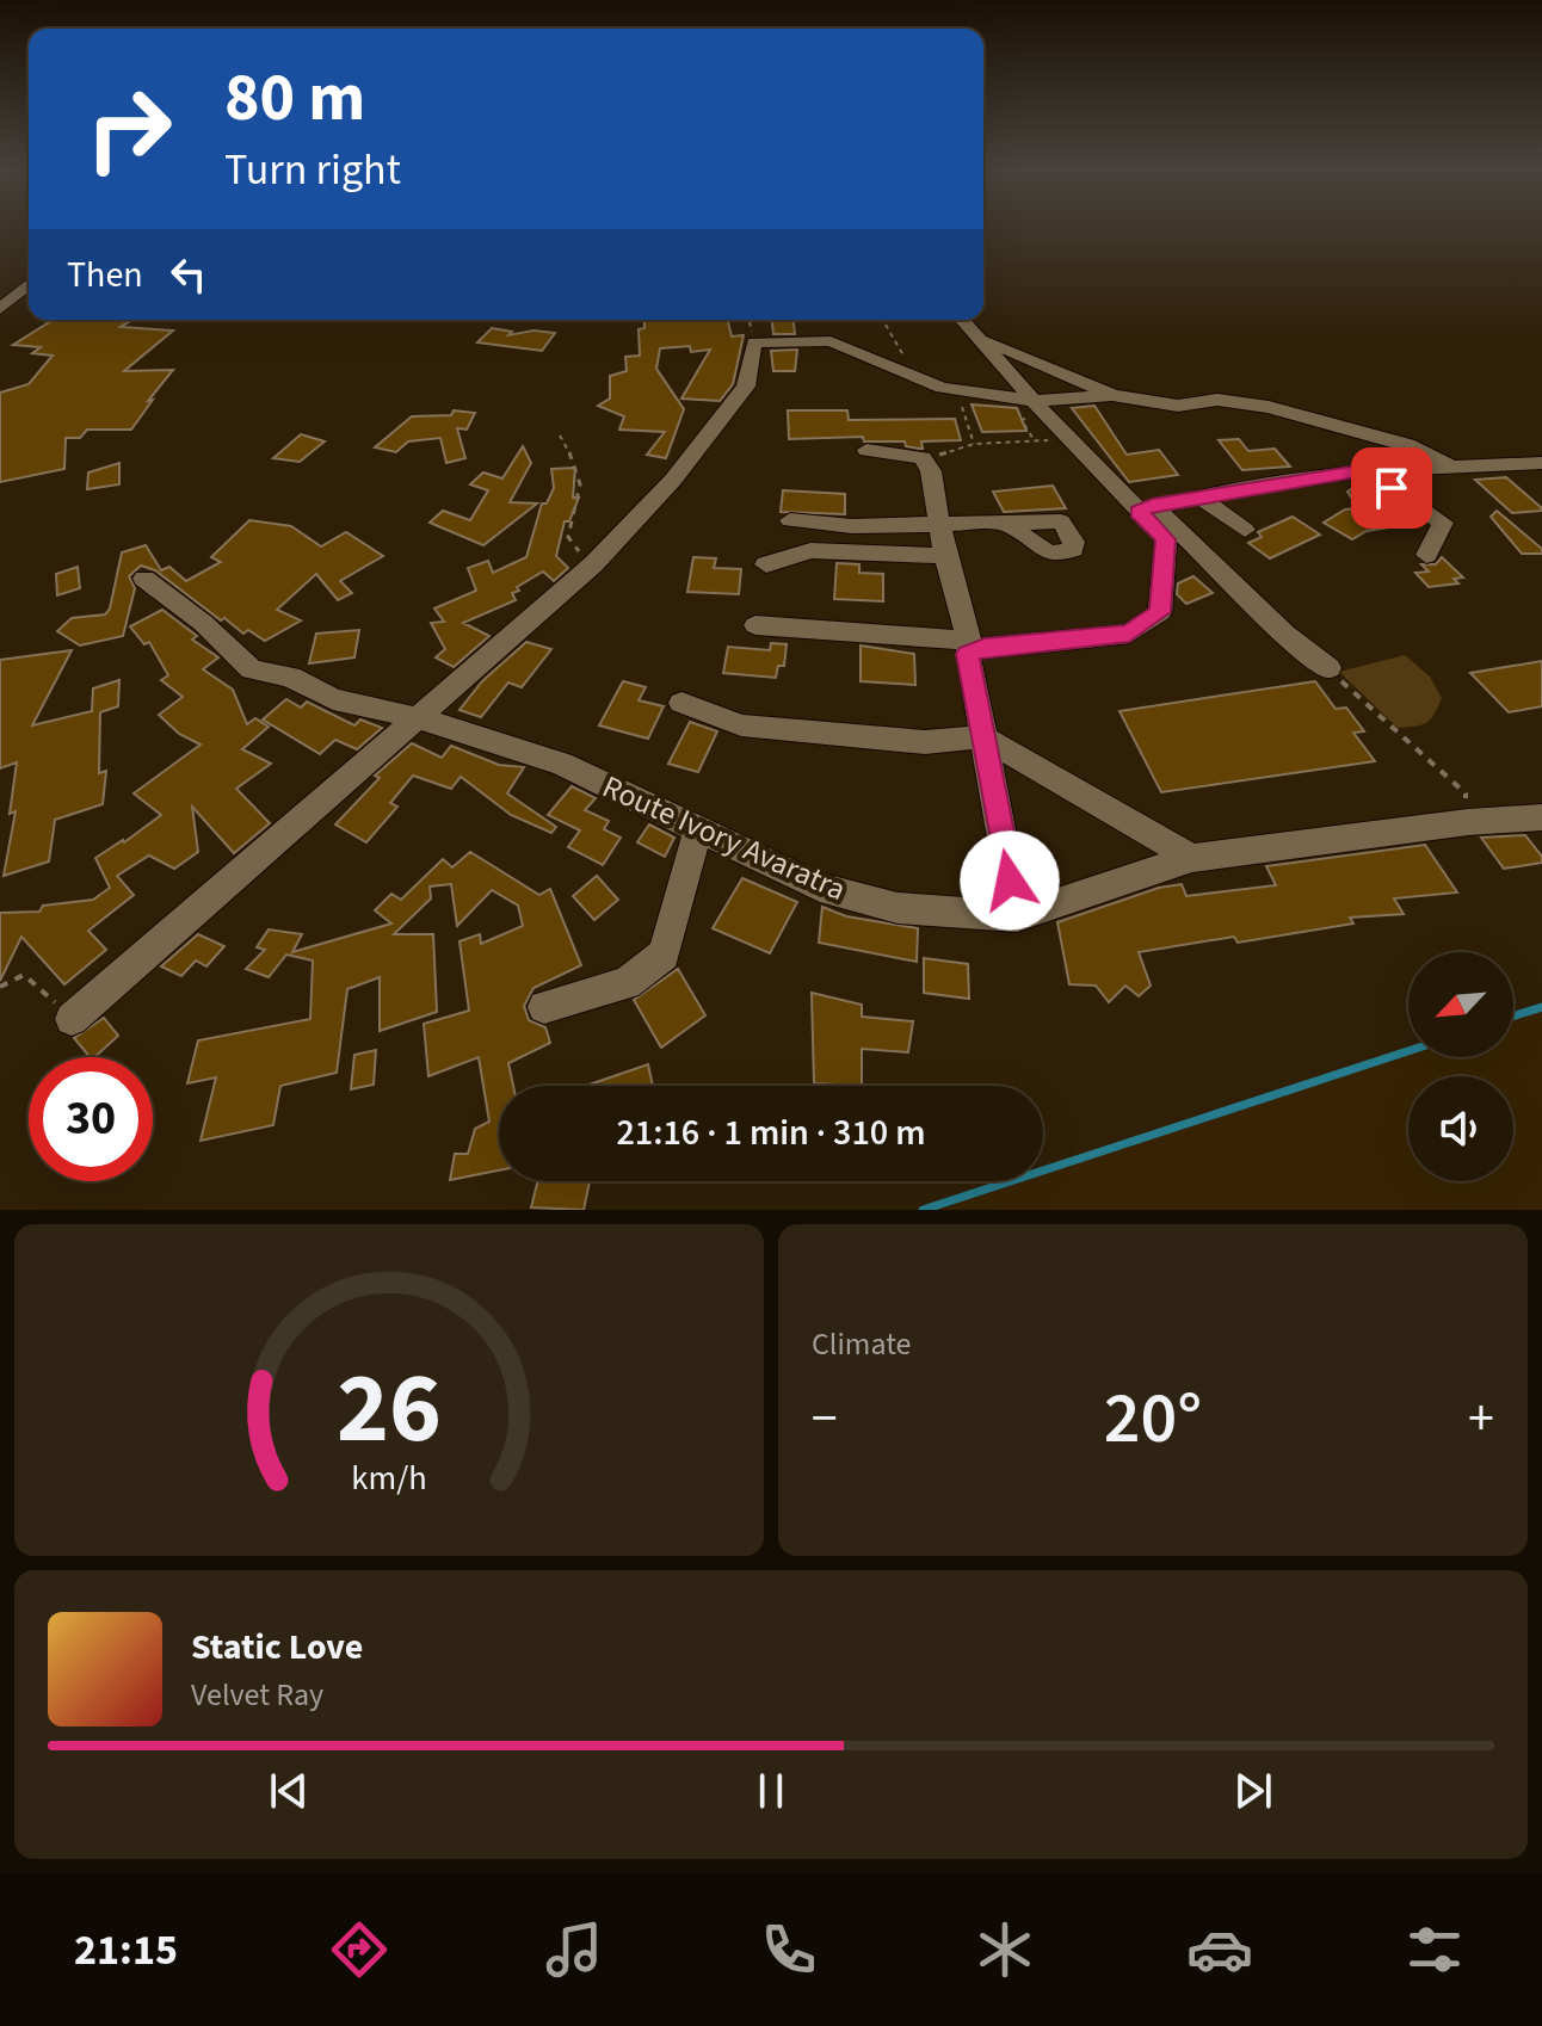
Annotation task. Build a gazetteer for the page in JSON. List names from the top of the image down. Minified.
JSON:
{"streets":{"street":["Route Ivory Avaratra"]},"north":"bottom left","page":{"turn":["80 m","Turn right"],"then":"Then","limit":"30","trip":"21:16 · 1 min · 310 m","tile":"Climate","heat":["−","20°","+"],"song":["Static Love","Velvet Ray"],"tabs":"21:15","gauge":["26","km/h"]}}
